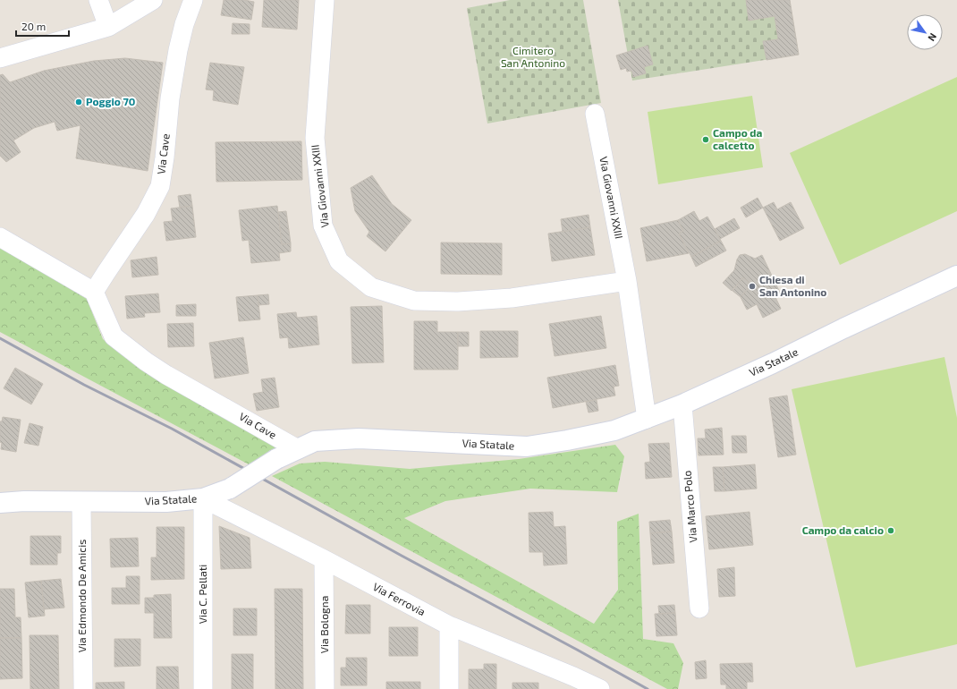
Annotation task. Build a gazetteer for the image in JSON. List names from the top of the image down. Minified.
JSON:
{"streets":{"street":["Via Cave","Via Giovanni XXIII","Via Statale","Via Marco Polo","Via C. Pellati","Via Edmondo De Amicis","Via Ferrovia","Via Bologna"]},"crossings":[["Via Cave","Via Statale"],["Via Giovanni XXIII","Via Statale"],["Via Statale","Via Marco Polo"],["Via Statale","Via C. Pellati"],["Via Statale","Via Edmondo De Amicis"],["Via Statale","Via Ferrovia"],["Via C. Pellati","Via Ferrovia"],["Via Ferrovia","Via Bologna"]],"parks":["Cimitero San Antonino"],"places":["Poggio 70","Campo da calcetto","Chiesa di San Antonino","Campo da calcio"],"scale_bar":"20 m","north":"bottom right"}
